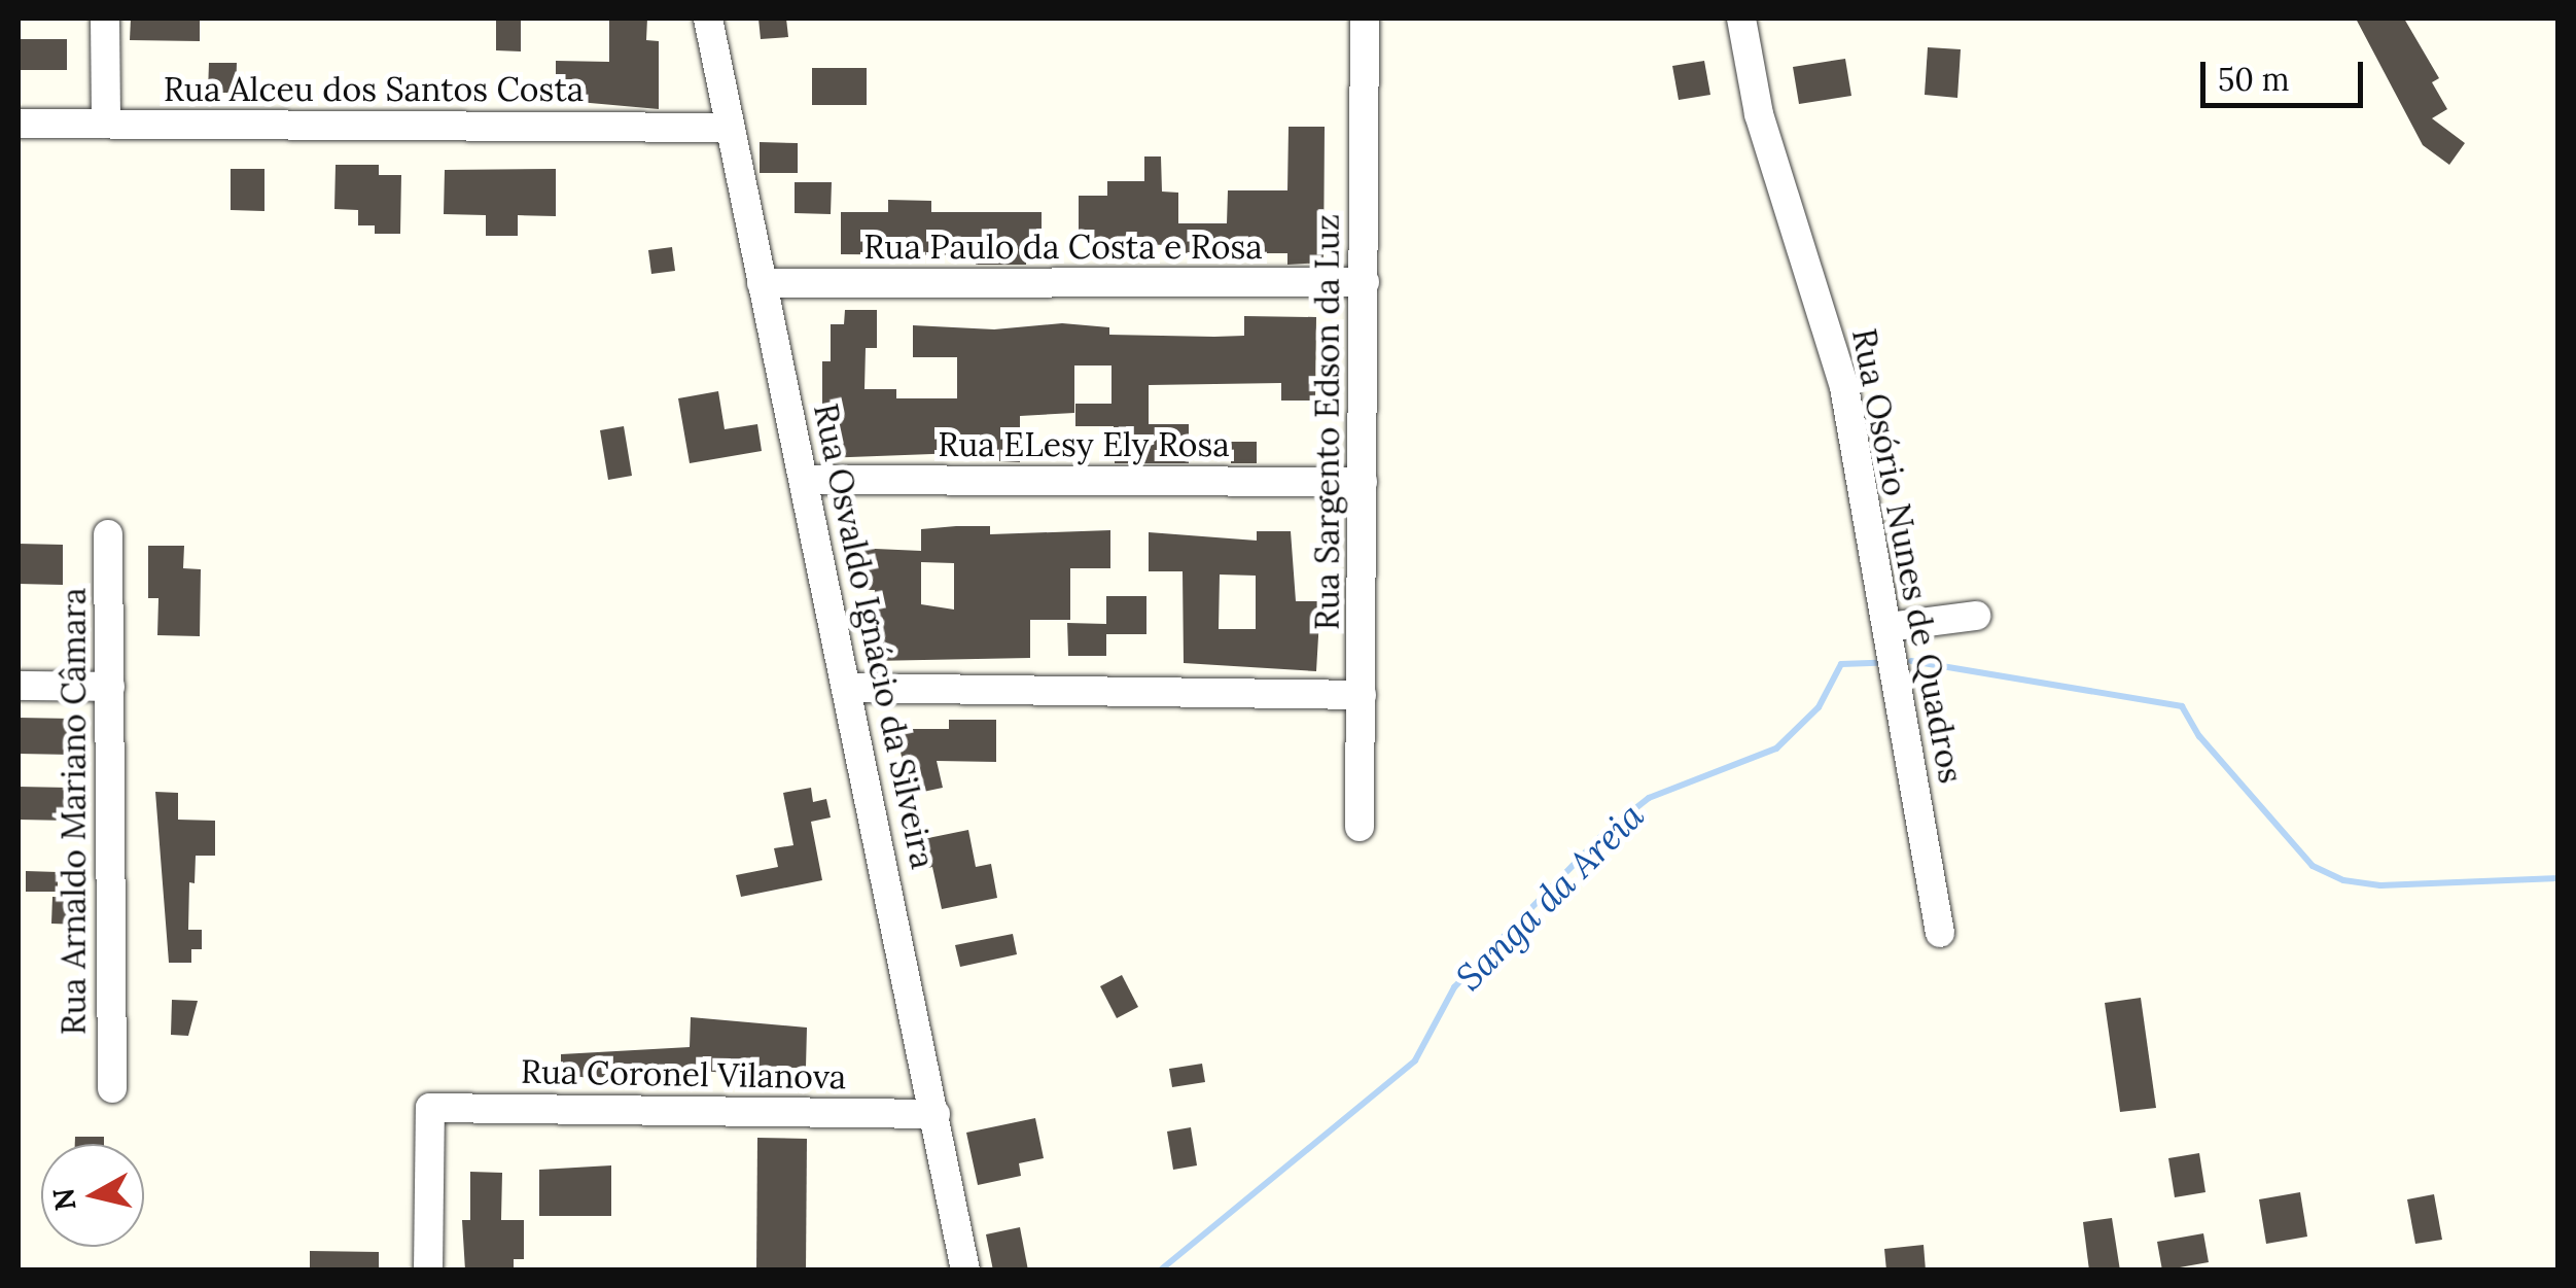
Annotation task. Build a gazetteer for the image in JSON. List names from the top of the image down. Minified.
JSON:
{"streets":{"street":["Rua Alceu dos Santos Costa","Rua Paulo da Costa e Rosa","Rua Sargento Edson da Luz","Rua ELesy Ely Rosa","Rua Osório Nunes de Quadros","Rua Osvaldo Ignácio da Silveira","Rua Arnaldo Mariano Câmara","Rua Coronel Vilanova"]},"crossings":[["Rua Alceu dos Santos Costa","Rua Osvaldo Ignácio da Silveira"],["Rua Paulo da Costa e Rosa","Rua Sargento Edson da Luz"],["Rua Paulo da Costa e Rosa","Rua Osvaldo Ignácio da Silveira"],["Rua Sargento Edson da Luz","Rua ELesy Ely Rosa"],["Rua ELesy Ely Rosa","Rua Osvaldo Ignácio da Silveira"],["Rua Osvaldo Ignácio da Silveira","Rua Coronel Vilanova"]],"water":["Sanga da Areia"],"scale_bar":"50 m","north":"left"}
